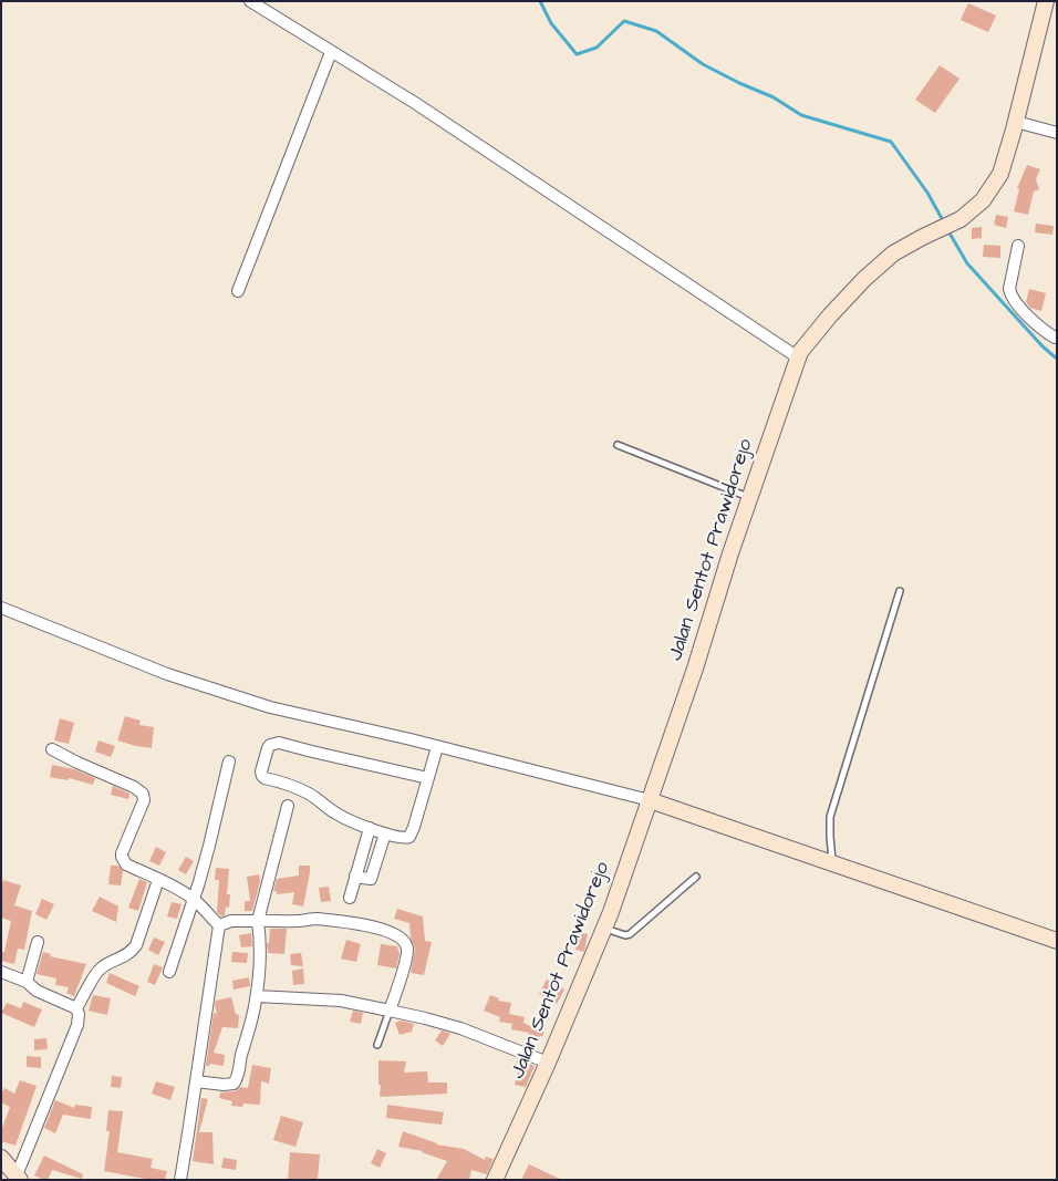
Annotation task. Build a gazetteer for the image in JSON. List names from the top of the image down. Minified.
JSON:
{"streets":{"main road":["Jalan Sentot Prawidorejo"]}}
